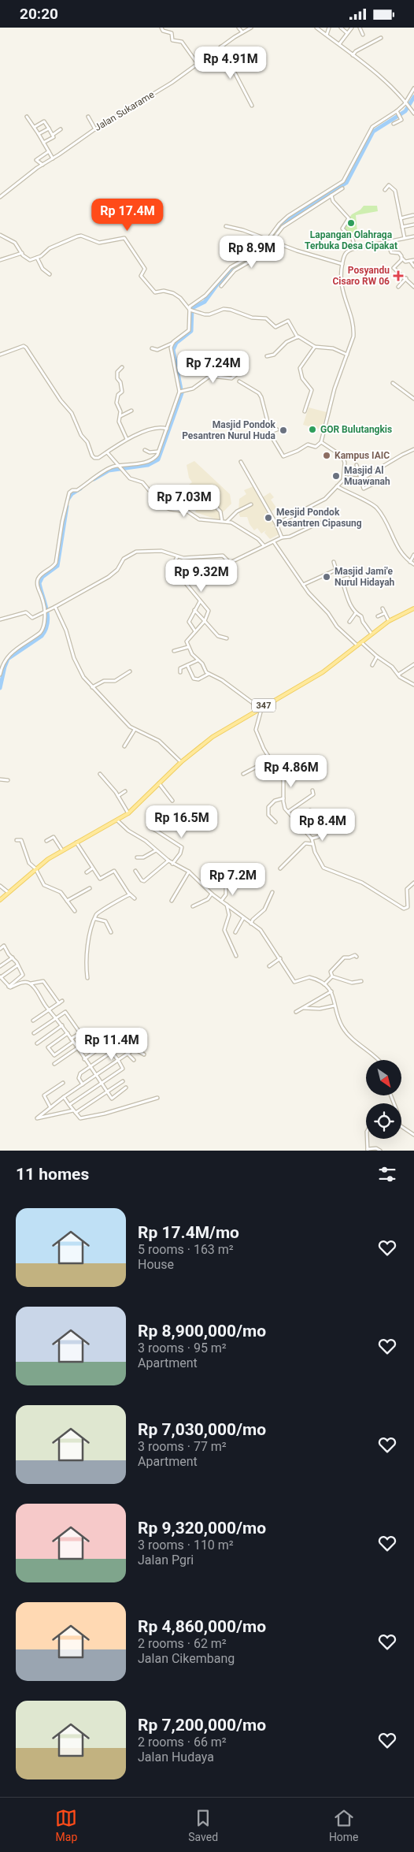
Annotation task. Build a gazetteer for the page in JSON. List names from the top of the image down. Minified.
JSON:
{"streets":{"main road":["347"],"street":["Jalan Sukarame"]},"places":{"other":["Lapangan Olahraga Terbuka Desa Cipakat","GOR Bulutangkis","Masjid Pondok Pesantren Nurul Huda","Kampus IAIC","Masjid Al Muawanah","Mesjid Pondok Pesantren Cipasung","Masjid Jami'e Nurul Hidayah"],"health":["Posyandu Cisaro RW 06"]},"north":"bottom right","page":{"status":"20:20","price":["Rp 4.91M","Rp 17.4M","Rp 8.9M","Rp 7.24M","Rp 7.03M","Rp 9.32M","Rp 4.86M","Rp 16.5M","Rp 8.4M","Rp 7.2M","Rp 11.4M"],"heading":"11 homes","list":[{"name":"Rp 17.4M/mo","note":"5 rooms · 163 m² · House"},{"name":"Rp 8,900,000/mo","note":"3 rooms · 95 m² · Apartment"},{"name":"Rp 7,030,000/mo","note":"3 rooms · 77 m² · Apartment"},{"name":"Rp 9,320,000/mo","note":"3 rooms · 110 m² · Jalan Pgri"},{"name":"Rp 4,860,000/mo","note":"2 rooms · 62 m² · Jalan Cikembang"},{"name":"Rp 7,200,000/mo","note":"2 rooms · 66 m² · Jalan Hudaya"}],"tabs":["Map","Saved","Home"]}}
